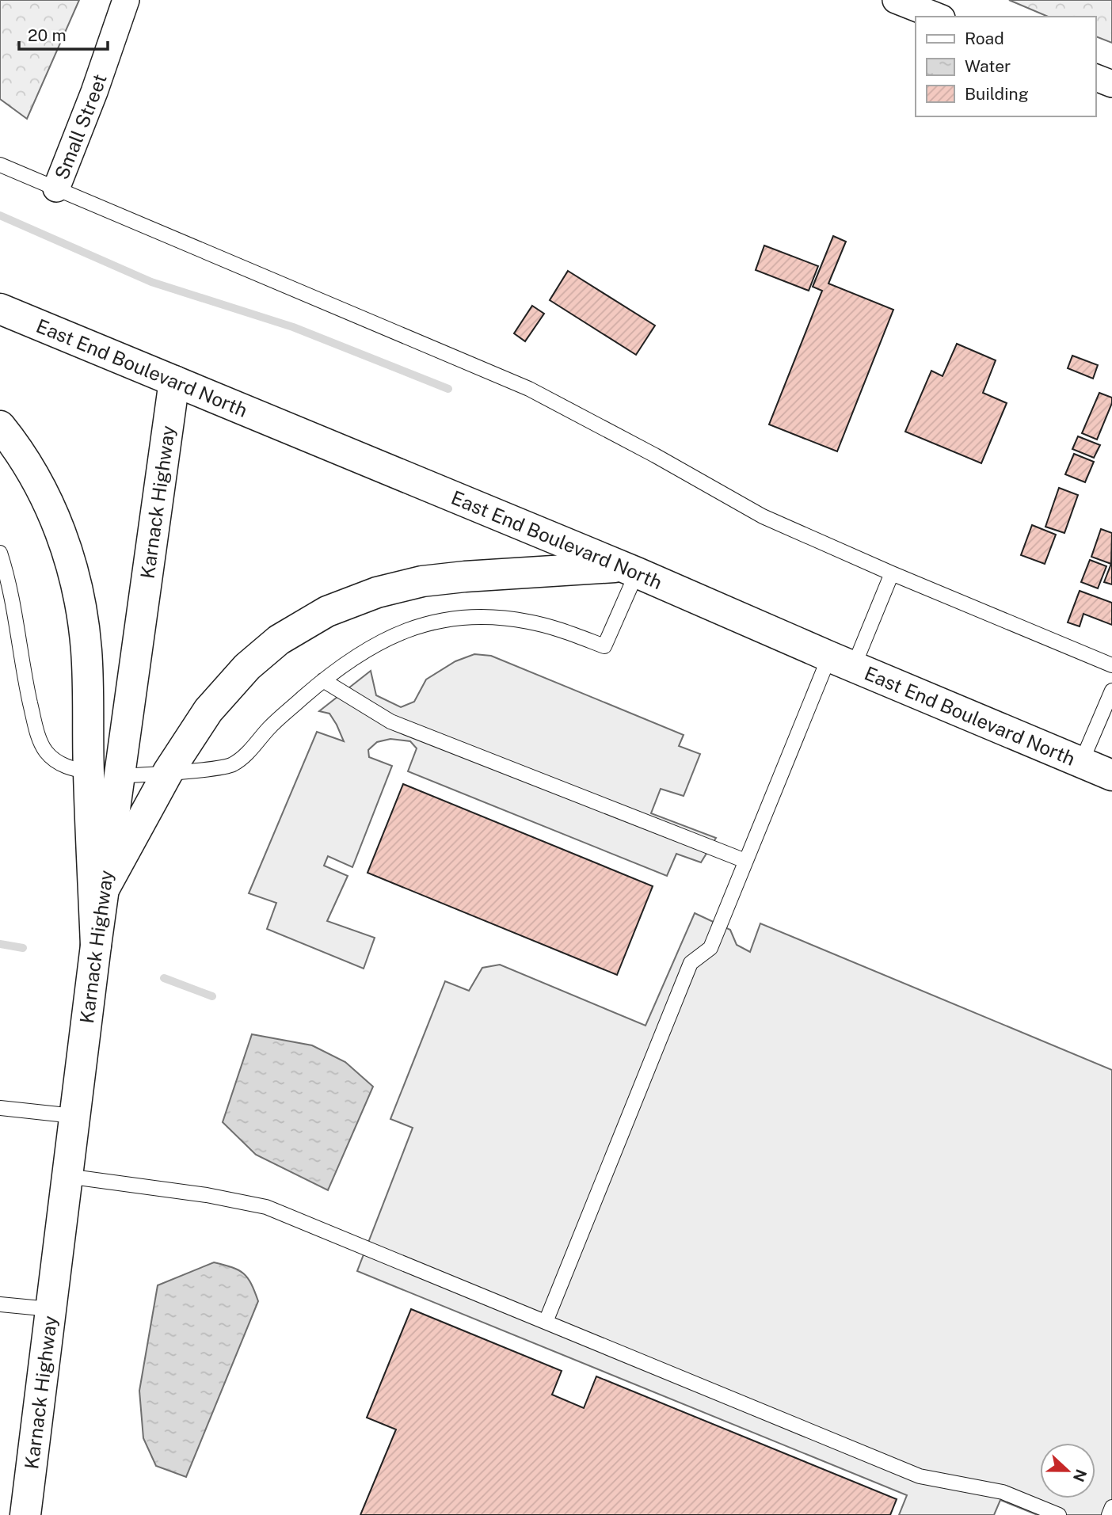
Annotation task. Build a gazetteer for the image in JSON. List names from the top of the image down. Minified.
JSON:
{"streets":{"main road":["East End Boulevard North","Karnack Highway"],"street":["Small Street"]},"crossings":[["East End Boulevard North","Karnack Highway"]],"legend":["Road","Water","Building"],"scale_bar":"20 m","north":"right"}
